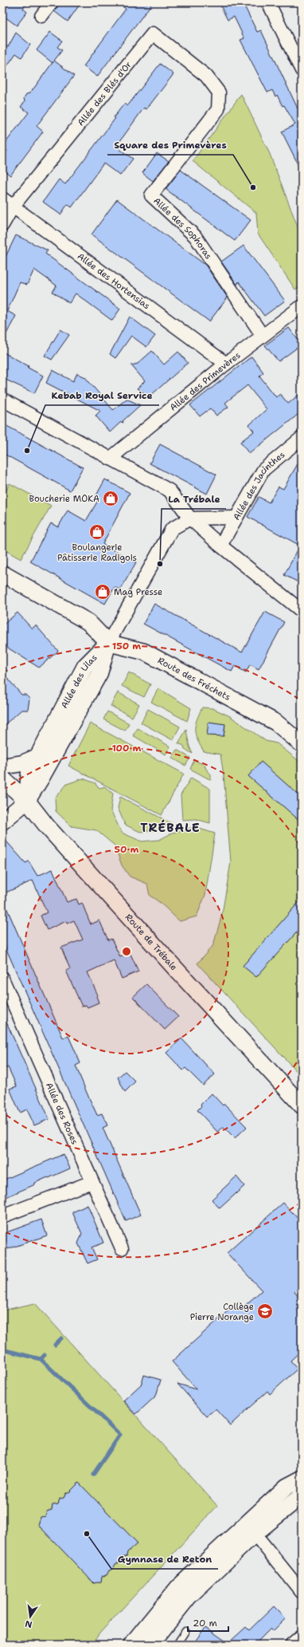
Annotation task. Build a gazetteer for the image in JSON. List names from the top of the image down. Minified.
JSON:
{"streets":{"street":["Allée des Blés d'Or","Allée des Sophoras","Allée des Hortensias","Allée des Primevères","Allée des Jacinthes","Route des Fréchets","Allée des Lilas","Route de Trébale","Allée des Roses"]},"crossings":[["Allée des Blés d'Or","Allée des Sophoras"],["Allée des Blés d'Or","Allée des Hortensias"],["Allée des Sophoras","Allée des Primevères"],["Allée des Hortensias","Allée des Primevères"],["Allée des Jacinthes","Route des Fréchets"],["Allée des Jacinthes","Allée des Lilas"],["Route des Fréchets","Allée des Lilas"],["Allée des Lilas","Route de Trébale"]],"districts":["TRÉBALE"],"places":{"other":["Square des Primevères","Kebab Royal Service","La Trébale","Gymnase de Reton"],"shop":["Boucherie MOKA","Boulangerie Pâtisserie Radigois","Mag Presse"],"school or university":["Collège Pierre Norange"]},"scale_bar":"20 m","north":"bottom","rings":["150 m","100 m","50 m"]}
